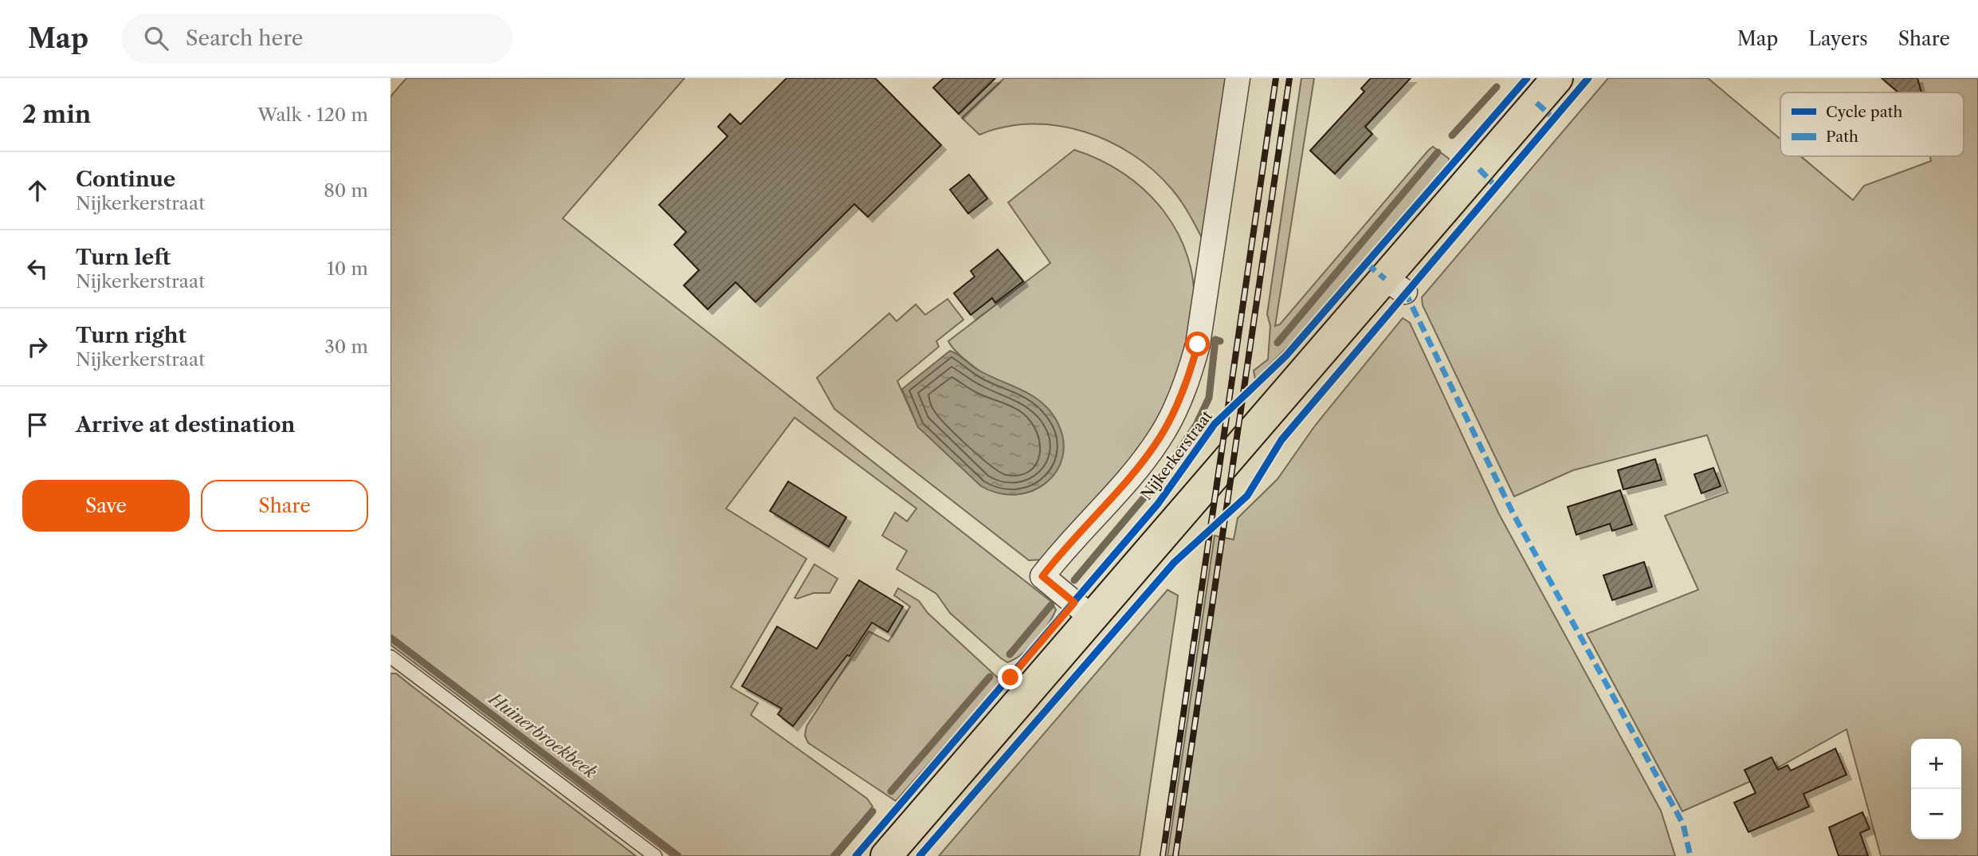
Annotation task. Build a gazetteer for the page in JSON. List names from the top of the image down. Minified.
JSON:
{"streets":{"street":["Nijkerkerstraat"]},"water":["Huinerbroekbeek"],"legend":["Cycle path","Path"],"page":{"header":"Map","search":"Search here","nav":["Map","Layers","Share"],"heading":["2 min","Walk · 120 m"],"list":[["Continue","Nijkerkerstraat","80 m"],["Turn left","Nijkerkerstraat","10 m"],["Turn right","Nijkerkerstraat","30 m"],"Arrive at destination"],"buttons":["Save","Share"],"map_buttons":["+","−"]}}
